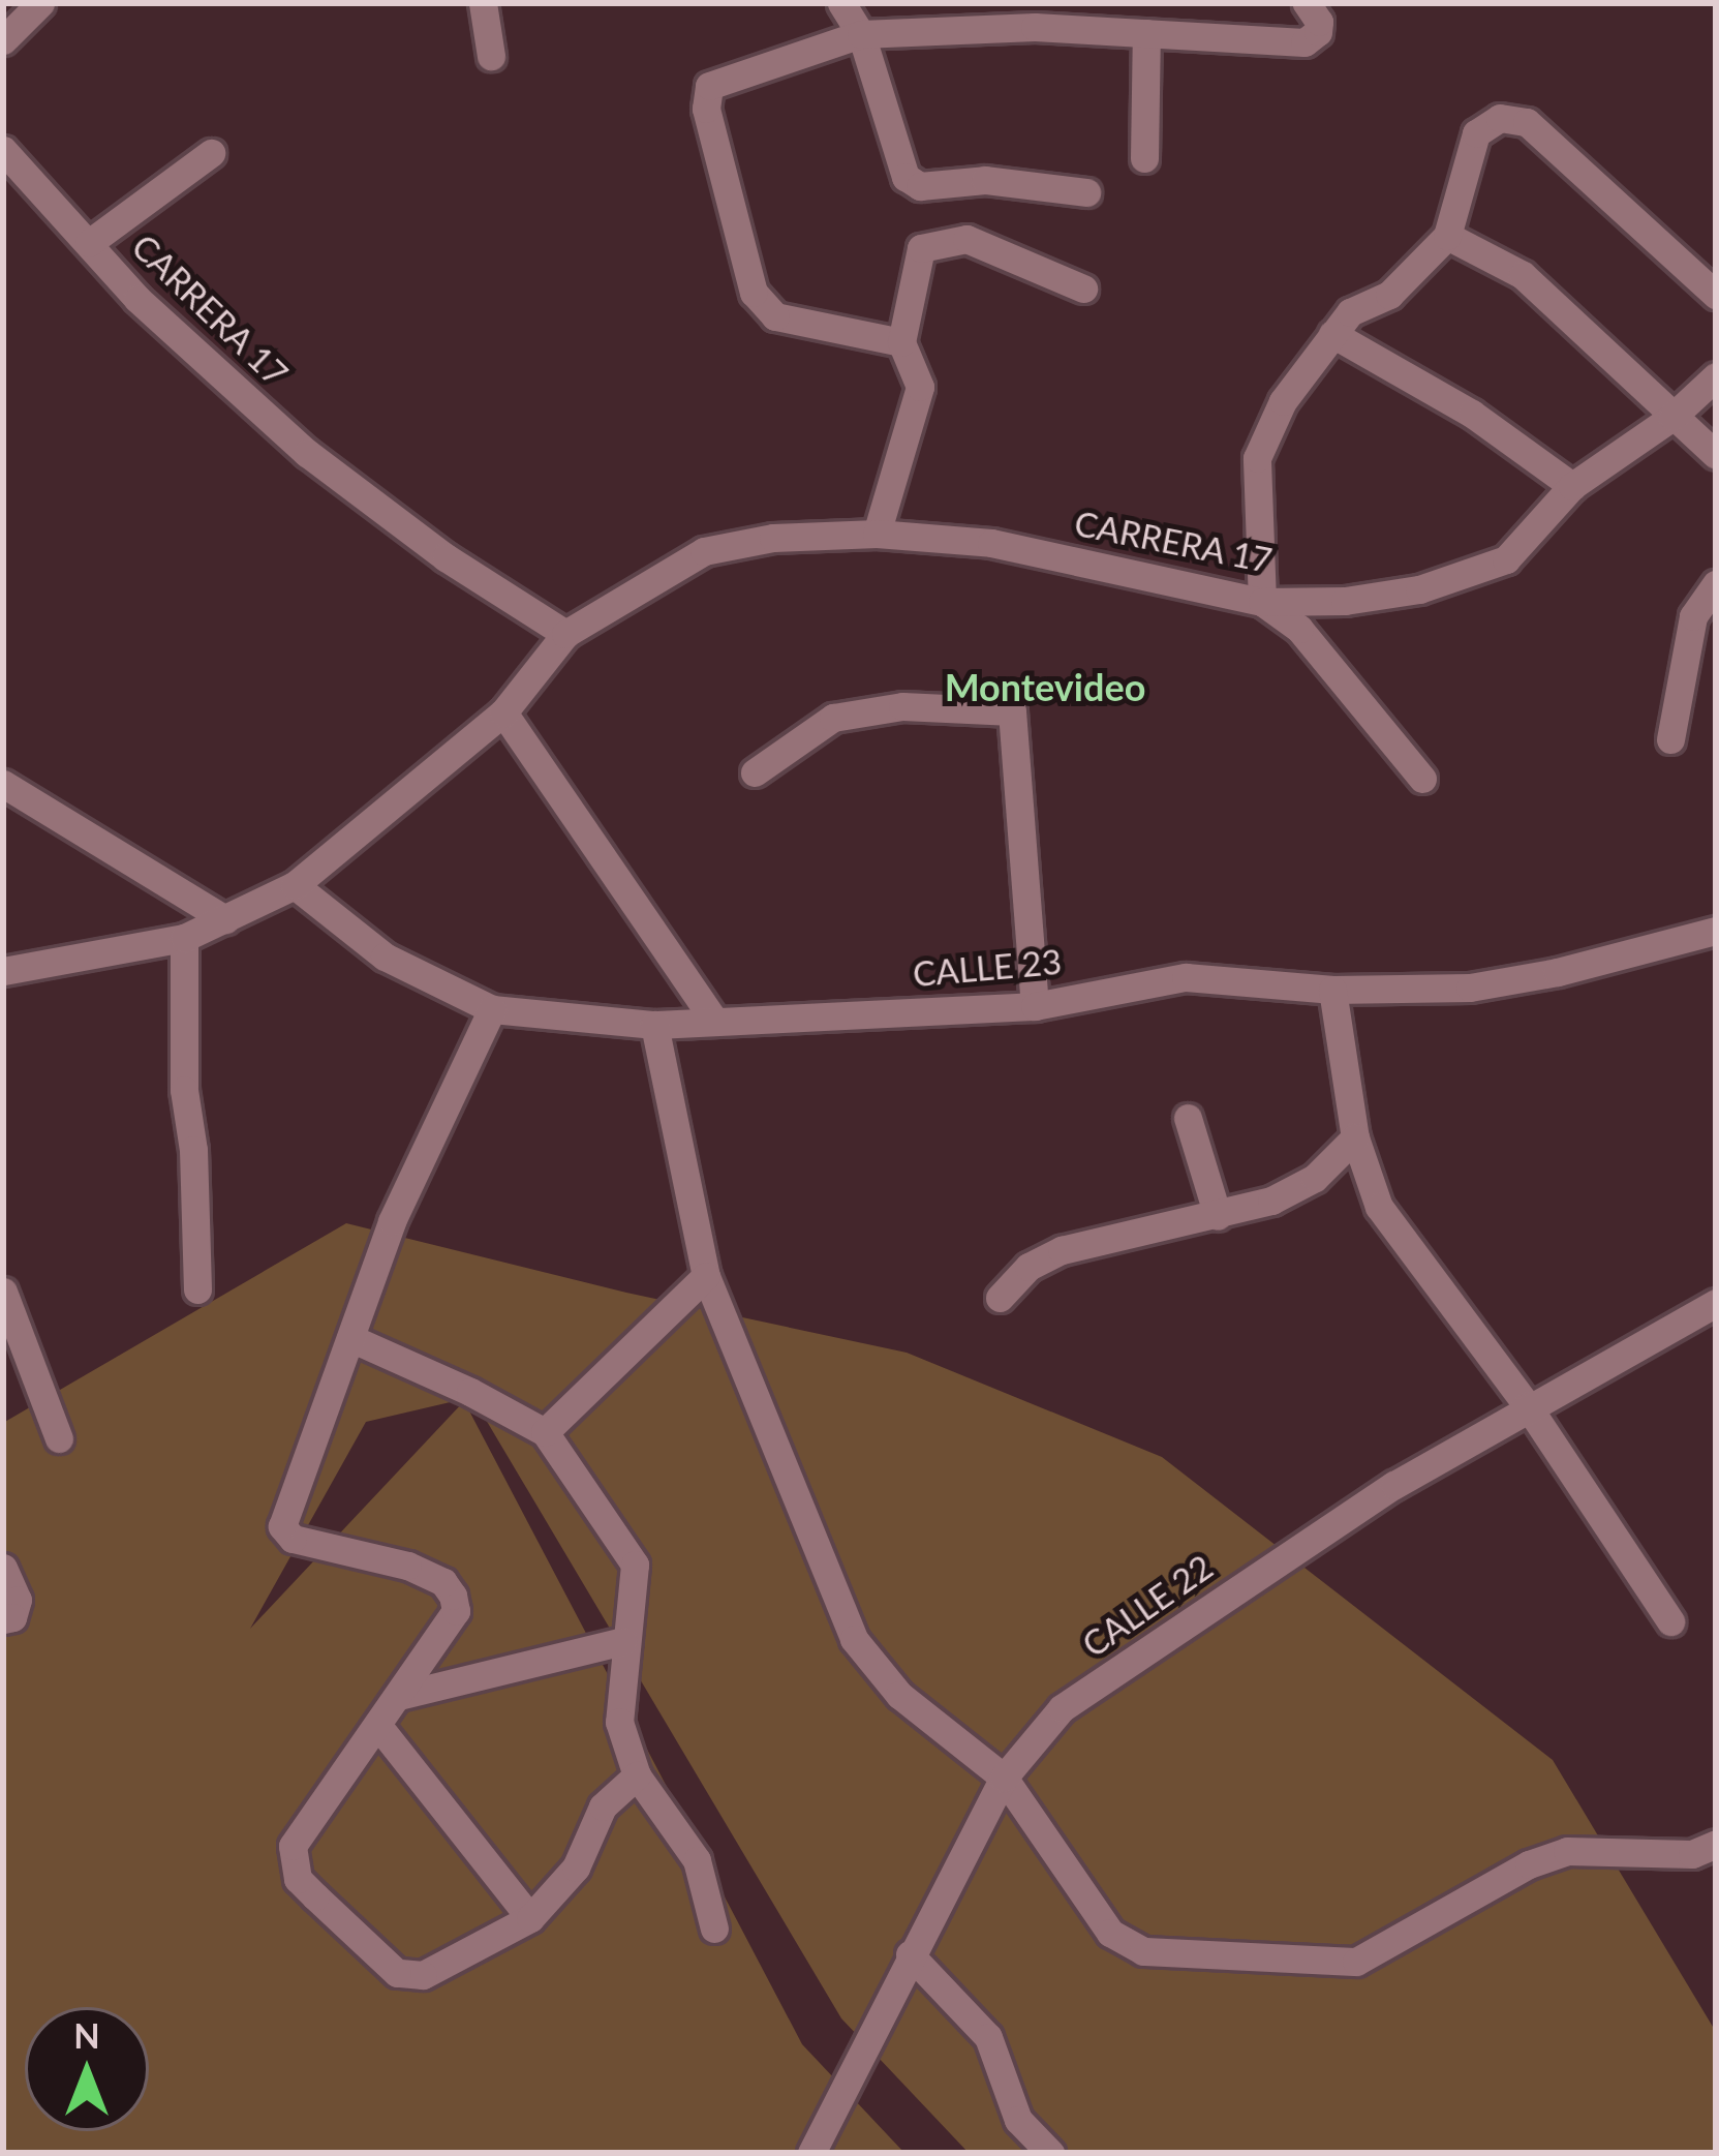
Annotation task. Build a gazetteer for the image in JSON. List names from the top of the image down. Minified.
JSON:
{"streets":{"street":["CARRERA 17","CALLE 23","CALLE 22"]},"crossings":[["CARRERA 17","CALLE 23"]],"districts":["Montevideo"],"north":"top"}
